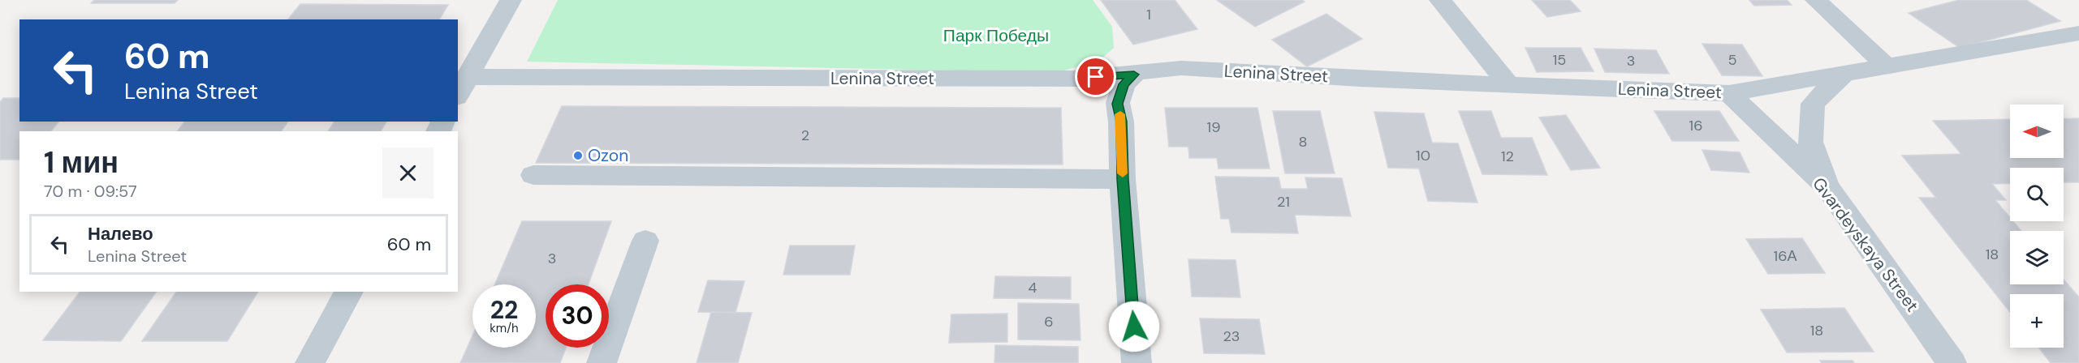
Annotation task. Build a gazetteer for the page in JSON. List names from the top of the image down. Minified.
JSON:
{"streets":{"street":["Lenina Street","Gvardeyskaya Street"]},"crossings":[["Lenina Street","Gvardeyskaya Street"]],"parks":["Парк Победы"],"places":["Ozon"],"house_numbers":["1","15","5","3","16","19","2","8","10","12","21","18","16А","3","4","6","18","23"],"north":"left","page":{"turn":["60 m","Lenina Street"],"map_buttons":"+","heading":["1 мин","70 m · 09:57"],"list":[{"name":"Налево","note":"Lenina Street","value":"60 m"}],"speed":"22 km/h","limit":"30"}}
